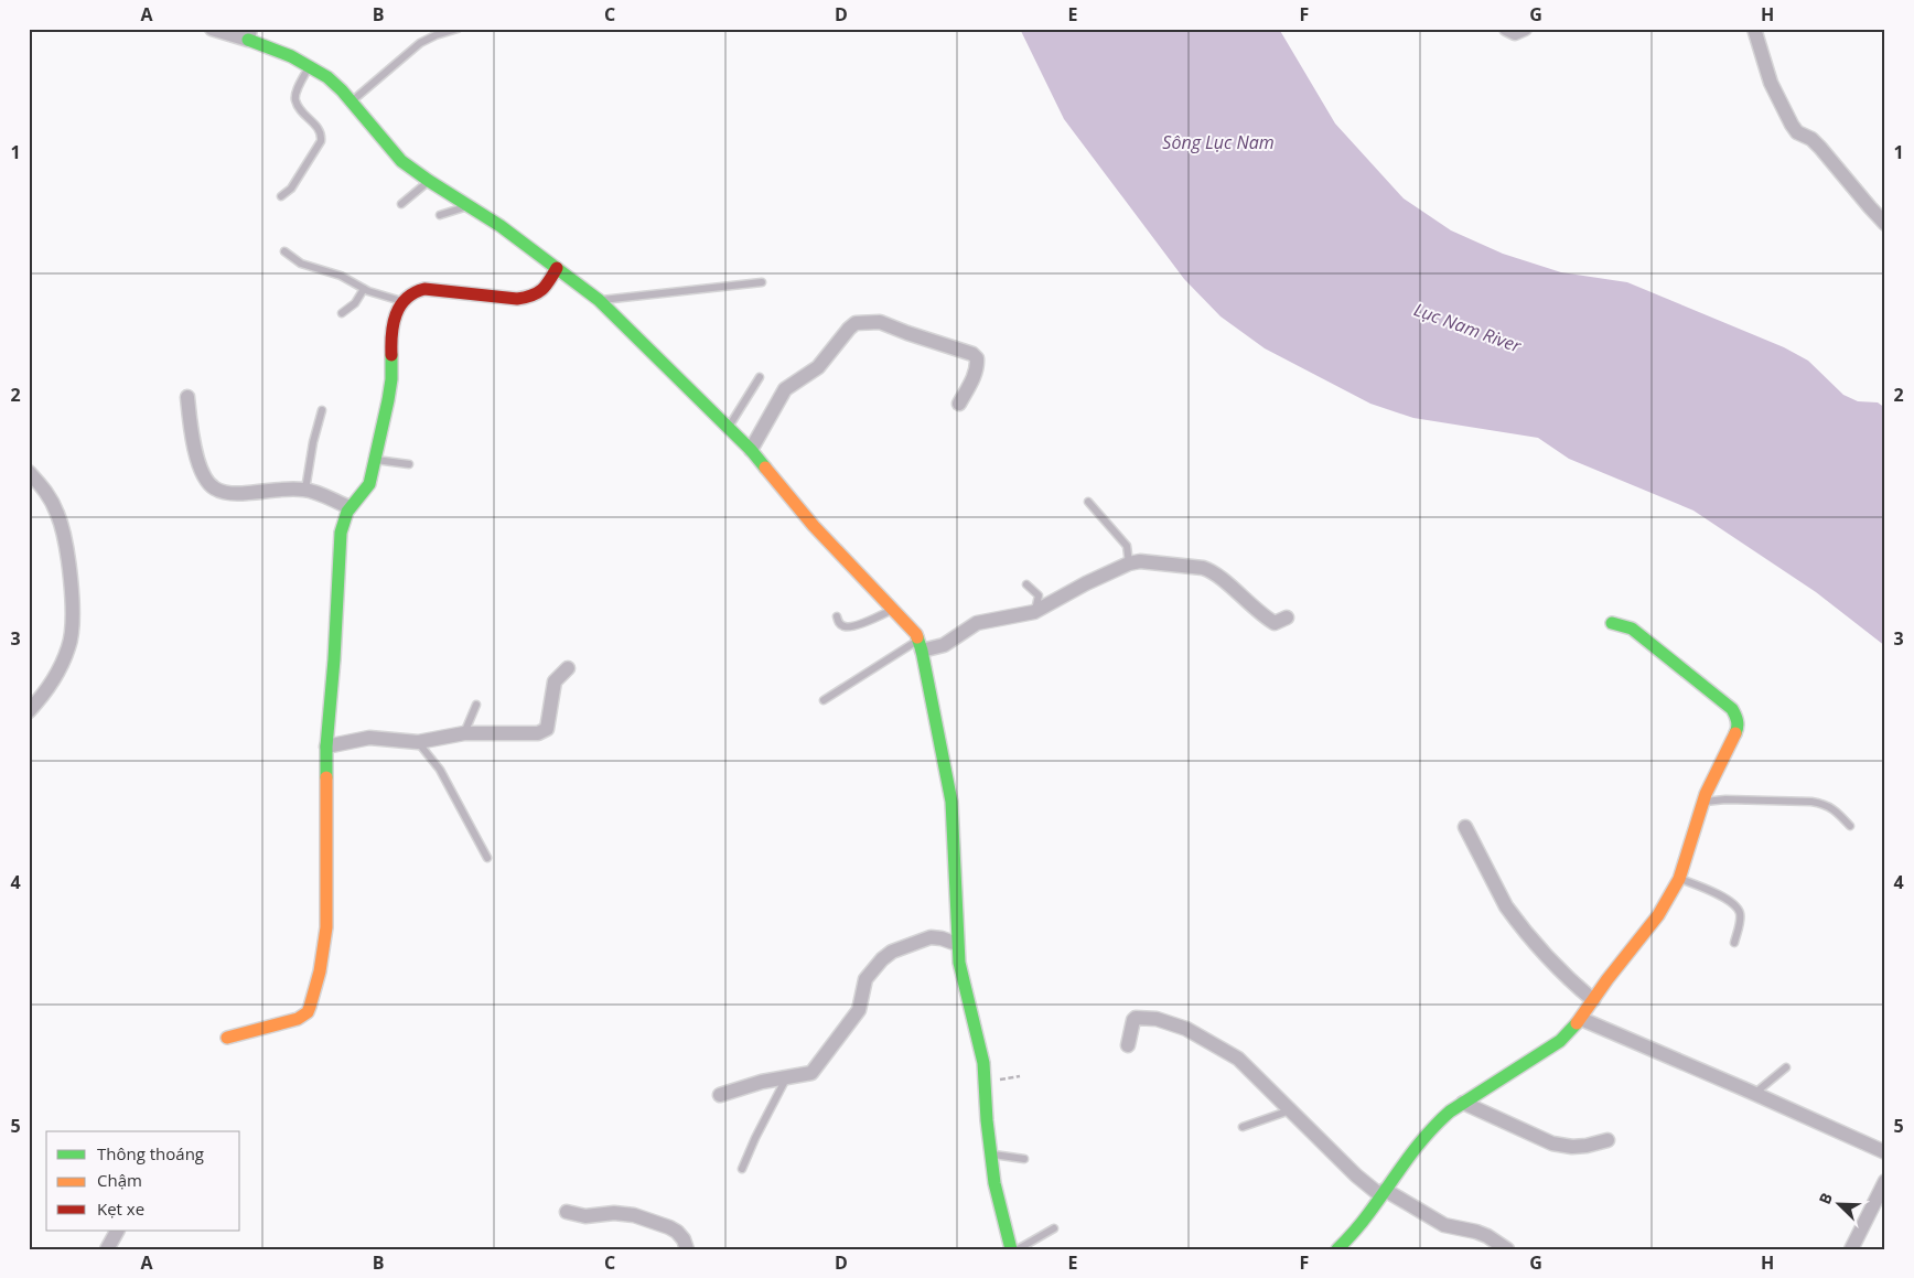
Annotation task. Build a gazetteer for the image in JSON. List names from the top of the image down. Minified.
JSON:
{"water":["Sông Lục Nam","Lục Nam River"],"legend":["Thông thoáng","Chậm","Kẹt xe"],"north":"top left","grid":{"columns":["A","B","C","D","E","F","G","H"],"rows":["1","2","3","4","5"]}}
